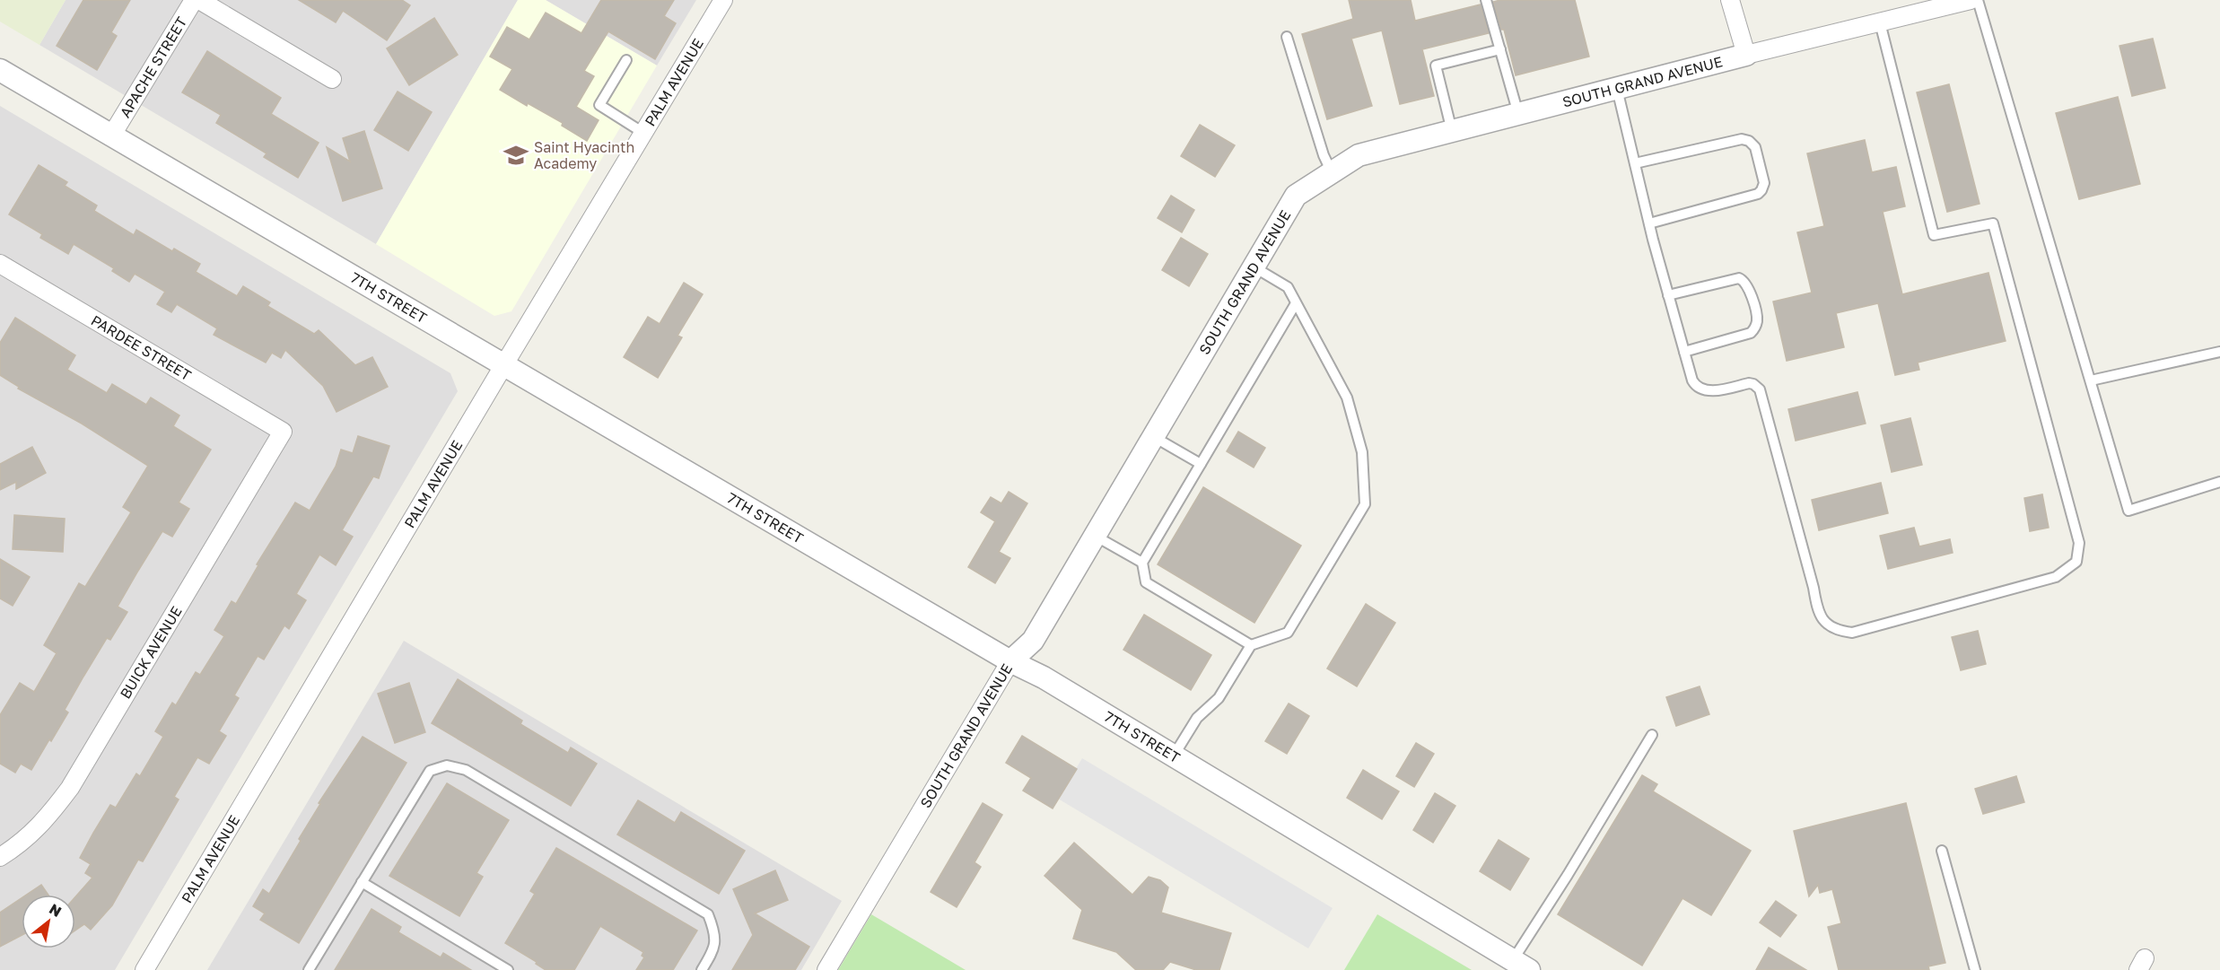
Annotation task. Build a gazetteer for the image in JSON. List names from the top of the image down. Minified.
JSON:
{"streets":{"street":["APACHE STREET","SOUTH GRAND AVENUE","PALM AVENUE","7TH STREET","PARDEE STREET","BUICK AVENUE"]},"crossings":[["APACHE STREET","7TH STREET"],["SOUTH GRAND AVENUE","7TH STREET"],["PALM AVENUE","7TH STREET"],["PARDEE STREET","BUICK AVENUE"]],"places":{"school or university":["Saint Hyacinth Academy"]},"north":"top right"}
